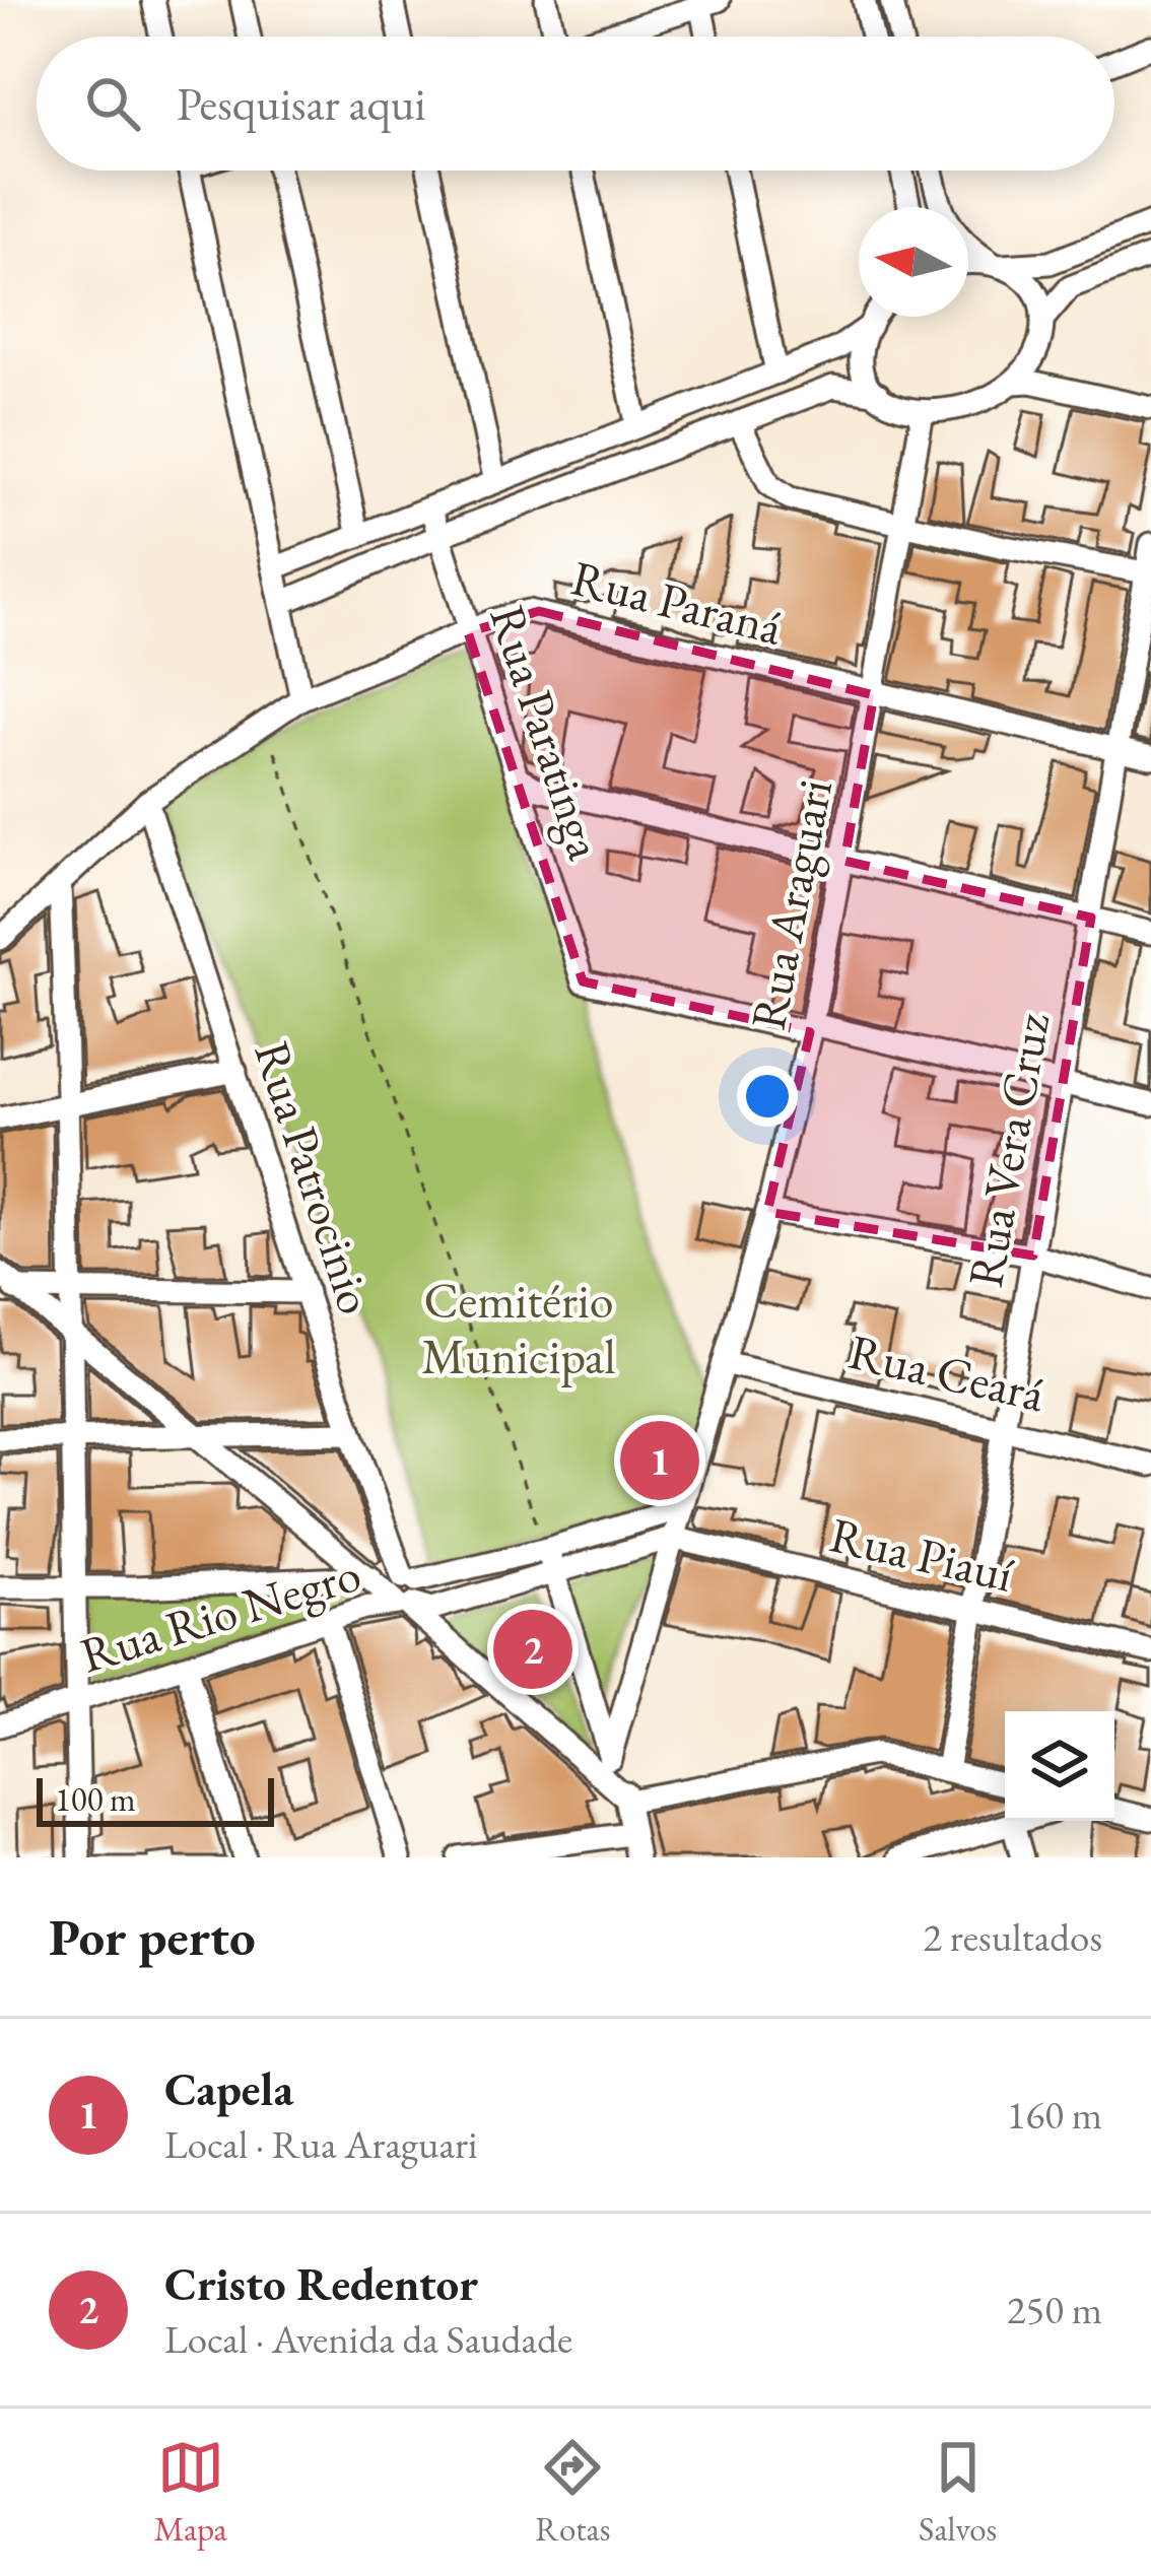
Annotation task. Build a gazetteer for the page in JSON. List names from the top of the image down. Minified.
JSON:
{"streets":{"street":["Rua Paraná","Rua Paratinga","Rua Araguari","Rua Vera Cruz","Rua Patrocinio","Rua Ceará","Rua Piauí","Rua Rio Negro"]},"crossings":[["Rua Paraná","Rua Paratinga"],["Rua Paraná","Rua Araguari"],["Rua Paraná","Rua Vera Cruz"],["Rua Paraná","Rua Patrocinio"],["Rua Paratinga","Rua Araguari"],["Rua Araguari","Rua Ceará"],["Rua Araguari","Rua Piauí"],["Rua Araguari","Rua Rio Negro"],["Rua Vera Cruz","Rua Ceará"],["Rua Vera Cruz","Rua Piauí"],["Rua Patrocinio","Rua Rio Negro"],["Rua Piauí","Rua Rio Negro"]],"parks":["Cemitério Municipal"],"scale_bar":"100 m","north":"left","page":{"search":"Pesquisar aqui","pins":["1","2"],"scale":"100 m","heading":["Por perto","2 resultados"],"list":[{"mark":"1","name":"Capela","note":"Local · Rua Araguari","value":"160 m"},{"mark":"2","name":"Cristo Redentor","note":"Local · Avenida da Saudade","value":"250 m"}],"nav":["Mapa","Rotas","Salvos"]}}
